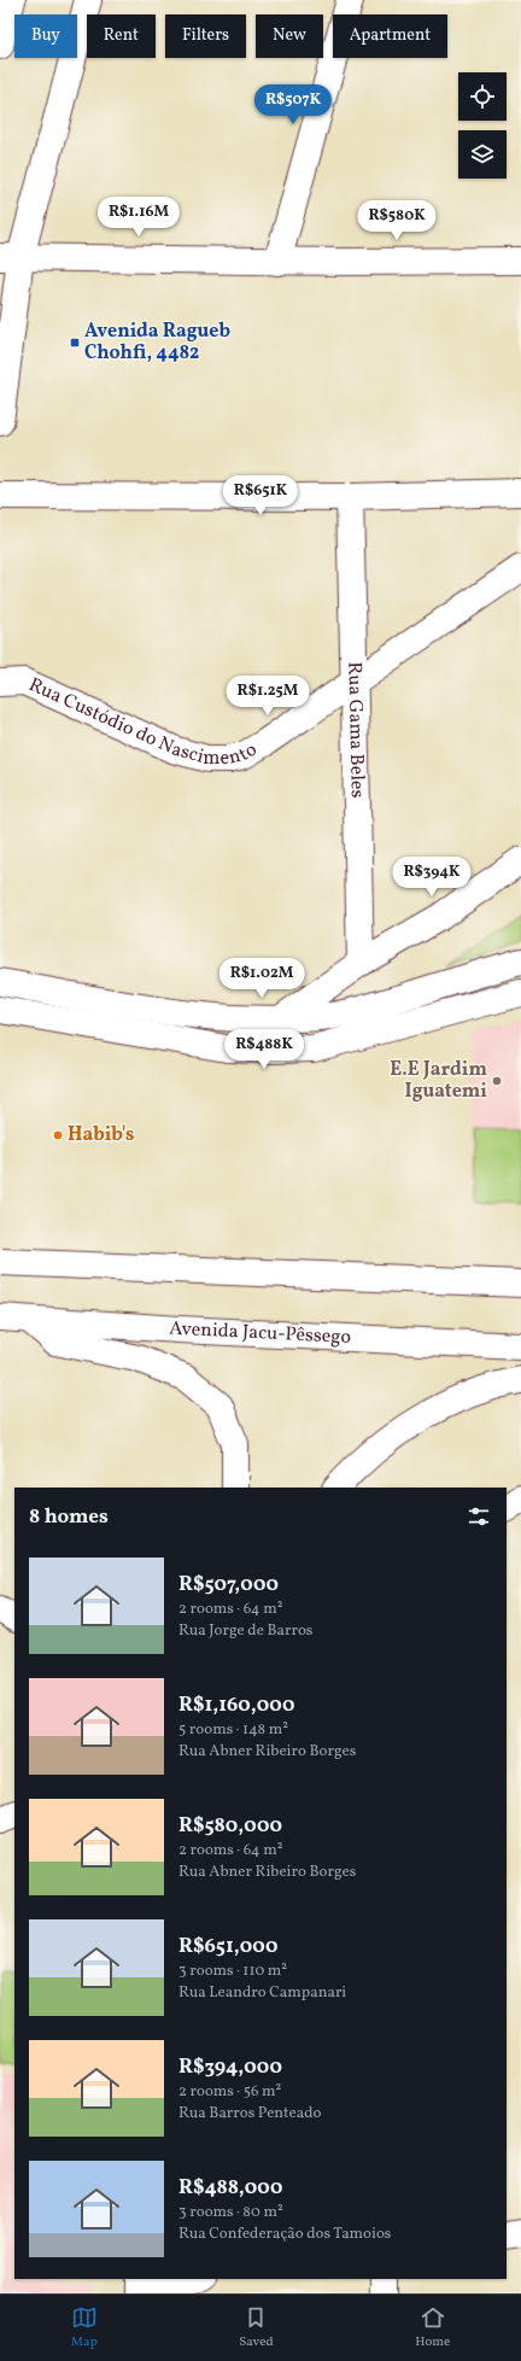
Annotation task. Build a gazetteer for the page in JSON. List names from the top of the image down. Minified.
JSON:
{"streets":{"main road":["Rua Custódio do Nascimento","Rua Gama Beles","Avenida Jacu-Pêssego"]},"crossings":[["Rua Custódio do Nascimento","Rua Gama Beles"]],"places":{"transit":["Avenida Ragueb Chohfi, 4482"],"other":["E.E Jardim Iguatemi","Habib's"]},"page":{"chip":["Buy","Rent","Filters","New","Apartment"],"price":["R$507K","R$1.16M","R$580K","R$651K","R$1.25M","R$394K","R$1.02M","R$488K"],"heading":"8 homes","list":[{"name":"R$507,000","note":"2 rooms · 64 m² · Rua Jorge de Barros"},{"name":"R$1,160,000","note":"5 rooms · 148 m² · Rua Abner Ribeiro Borges"},{"name":"R$580,000","note":"2 rooms · 64 m² · Rua Abner Ribeiro Borges"},{"name":"R$651,000","note":"3 rooms · 110 m² · Rua Leandro Campanari"},{"name":"R$394,000","note":"2 rooms · 56 m² · Rua Barros Penteado"},{"name":"R$488,000","note":"3 rooms · 80 m² · Rua Confederação dos Tamoios"}],"tabs":["Map","Saved","Home"]}}
